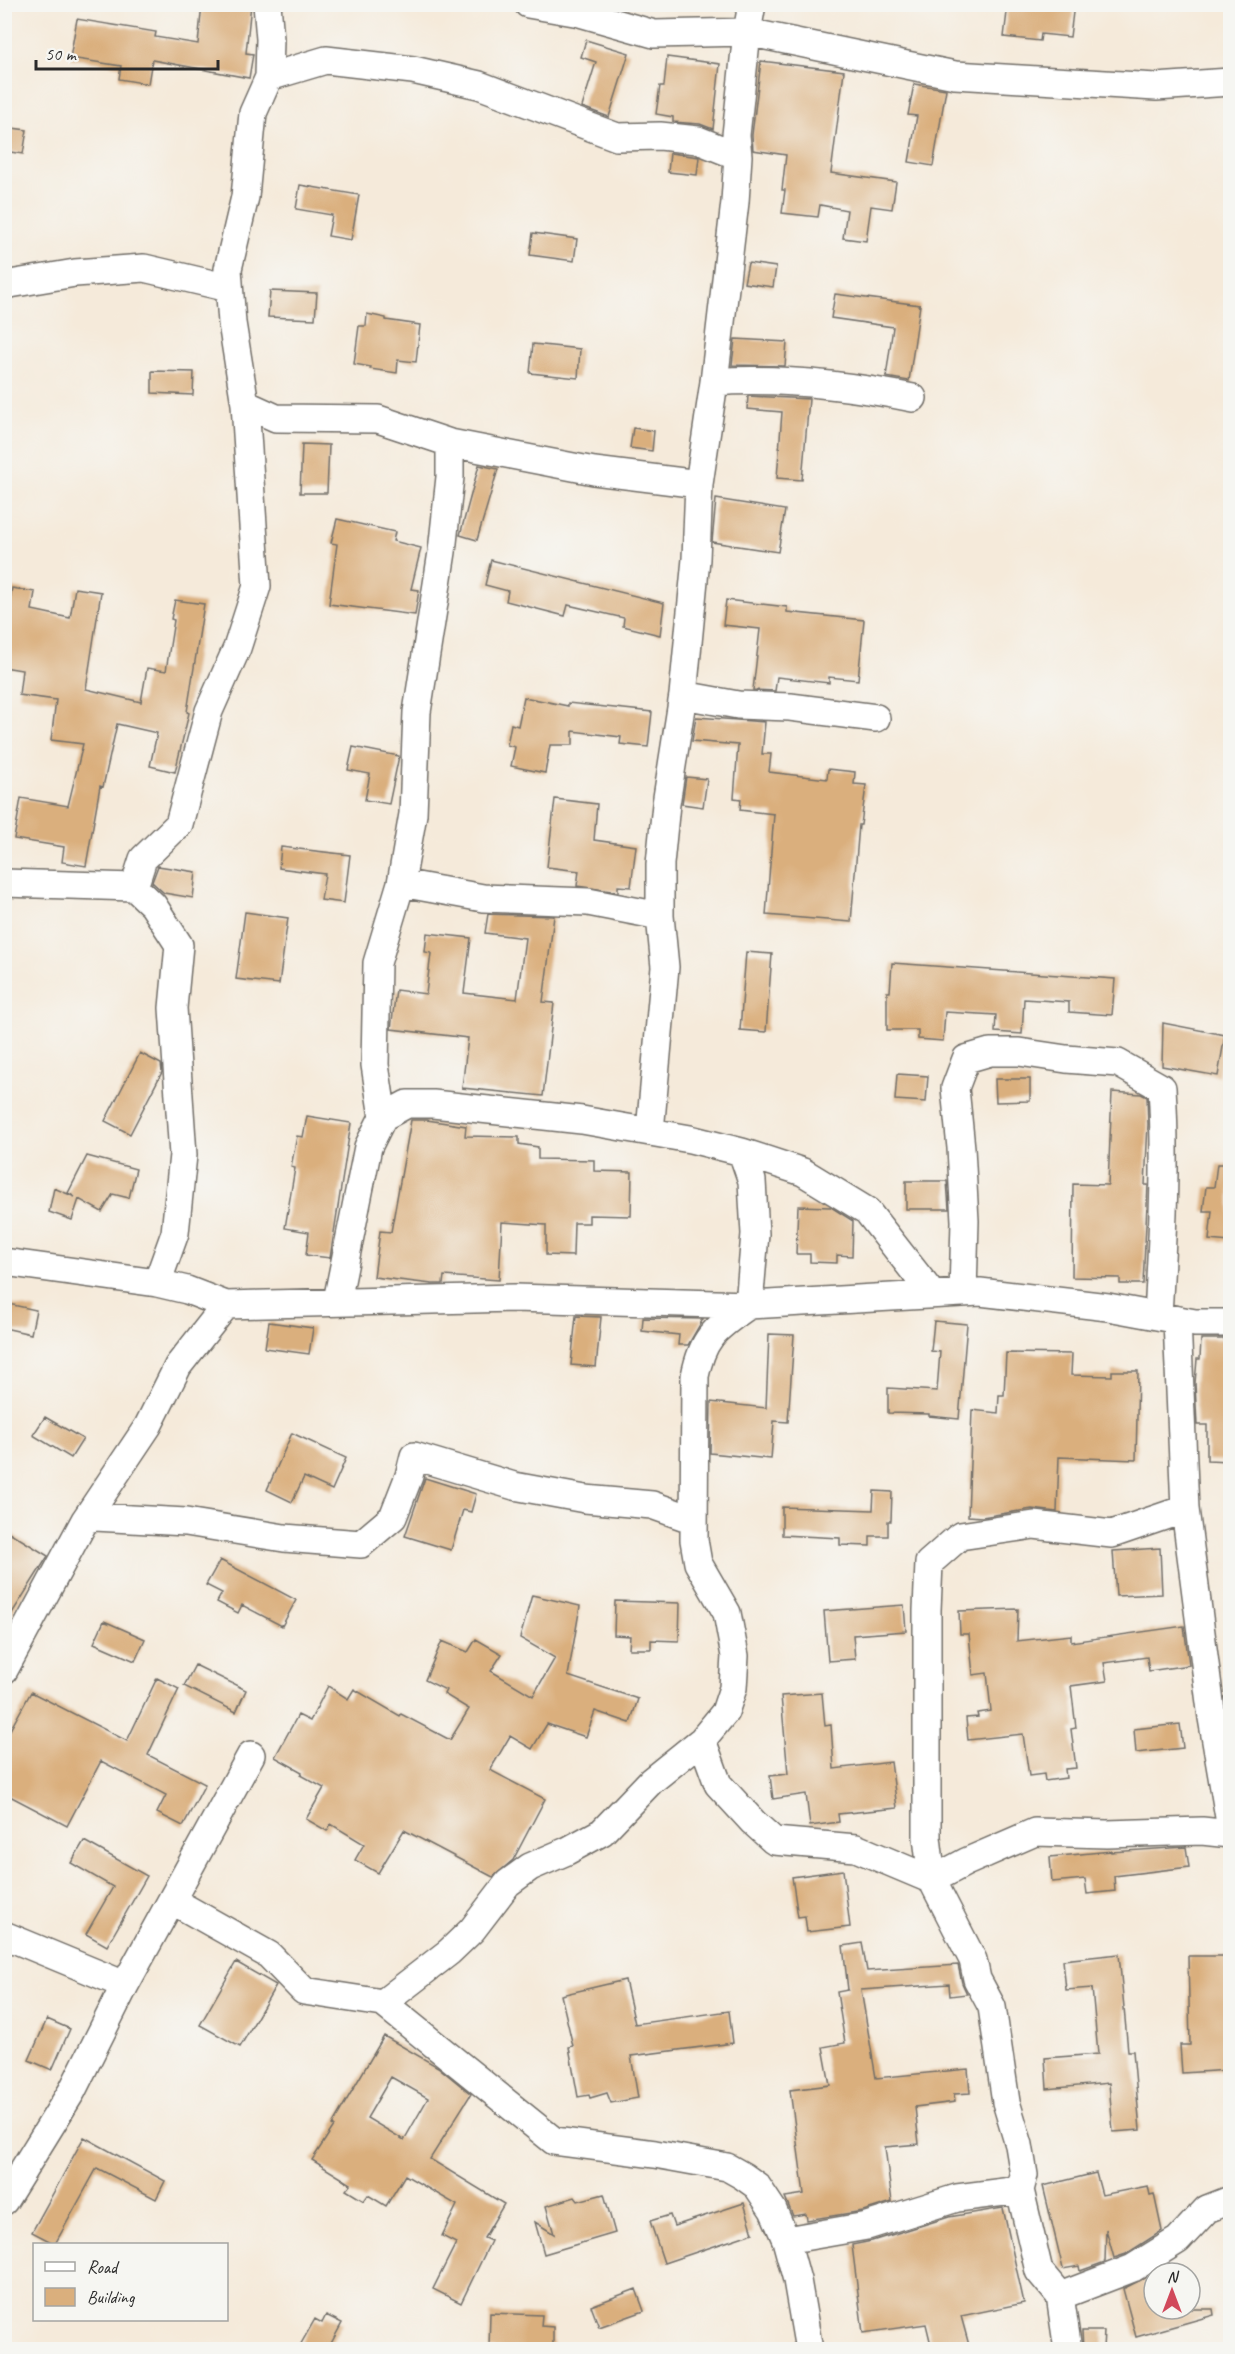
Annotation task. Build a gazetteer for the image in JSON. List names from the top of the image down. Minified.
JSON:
{"legend":["Road","Building"],"scale_bar":"50 m","north":"top"}
